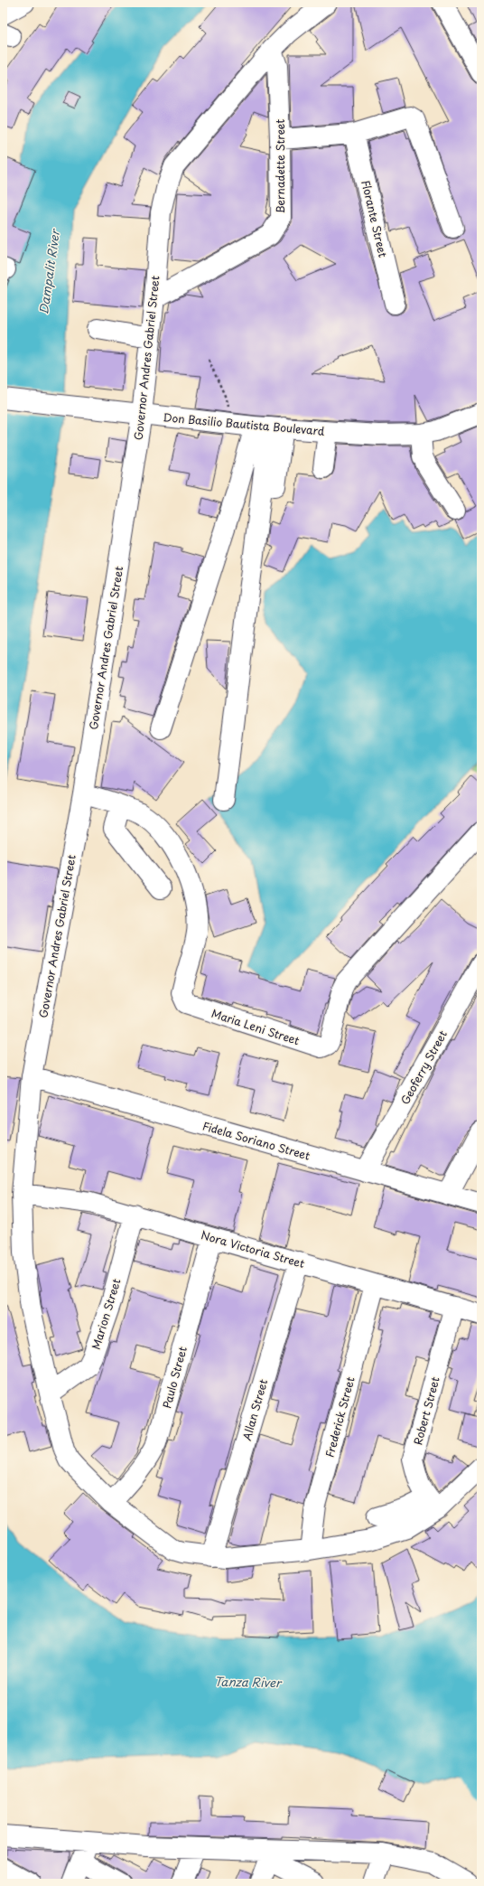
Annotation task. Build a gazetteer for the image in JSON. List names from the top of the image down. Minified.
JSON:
{"streets":{"street":["Bernadette Street","Florante Street","Governor Andres Gabriel Street","Don Basilio Bautista Boulevard","Maria Leni Street","Geoferry Street","Fidela Soriano Street","Nora Victoria Street","Marion Street","Paulo Street","Allan Street","Robert Street","Frederick Street"]},"crossings":[["Bernadette Street","Governor Andres Gabriel Street"],["Governor Andres Gabriel Street","Don Basilio Bautista Boulevard"],["Governor Andres Gabriel Street","Maria Leni Street"],["Governor Andres Gabriel Street","Fidela Soriano Street"],["Governor Andres Gabriel Street","Nora Victoria Street"],["Governor Andres Gabriel Street","Marion Street"],["Governor Andres Gabriel Street","Paulo Street"],["Governor Andres Gabriel Street","Allan Street"],["Governor Andres Gabriel Street","Robert Street"],["Governor Andres Gabriel Street","Frederick Street"],["Geoferry Street","Fidela Soriano Street"],["Nora Victoria Street","Marion Street"],["Nora Victoria Street","Paulo Street"],["Nora Victoria Street","Allan Street"],["Nora Victoria Street","Robert Street"],["Nora Victoria Street","Frederick Street"]],"water":["Dampalit River","Tanza River"]}
